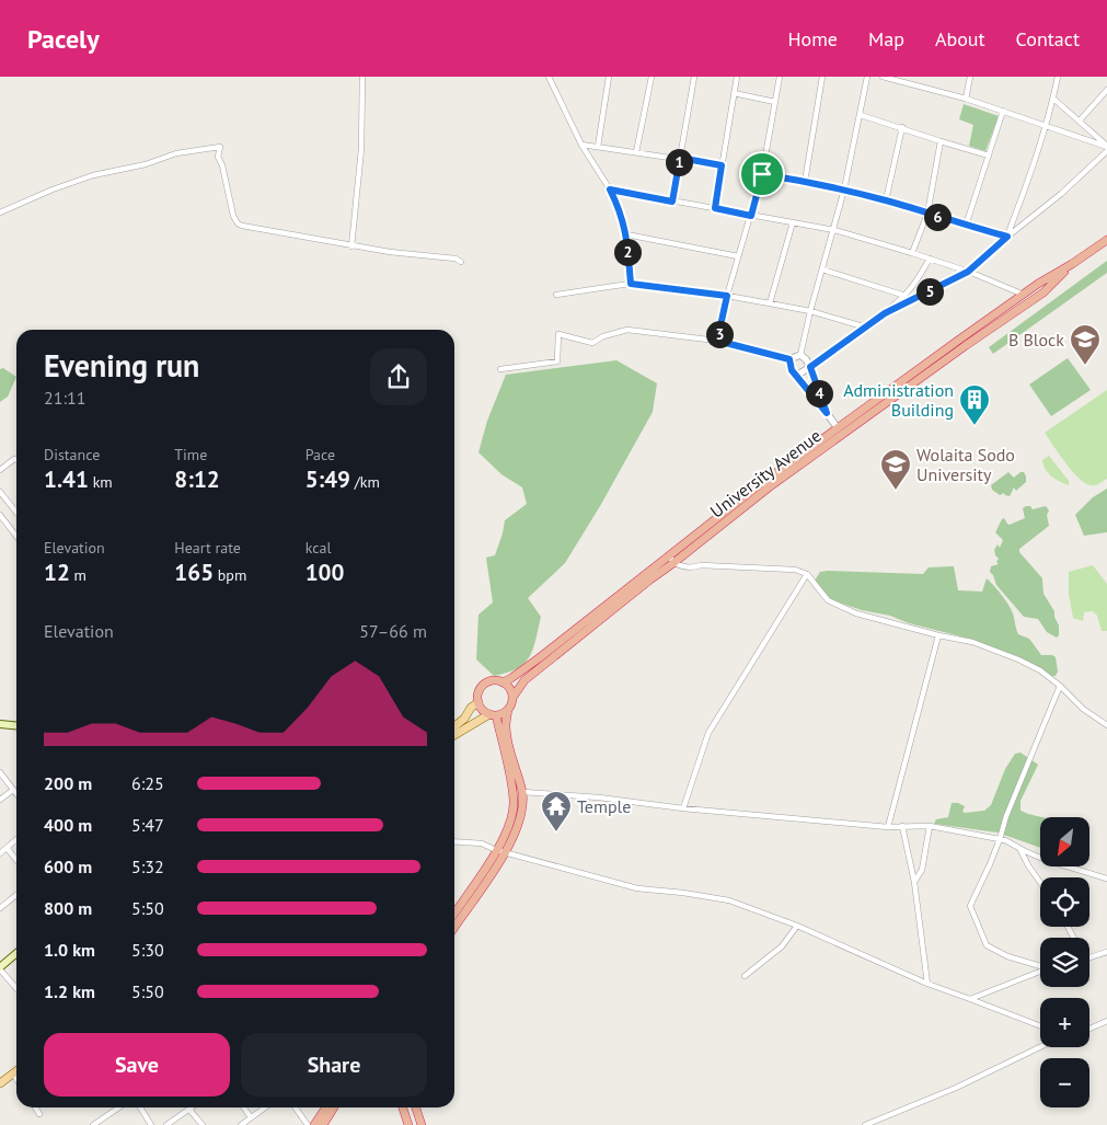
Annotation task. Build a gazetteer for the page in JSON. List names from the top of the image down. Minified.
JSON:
{"streets":{"highway":["University Avenue"]},"places":{"school or university":["B Block","Wolaita Sodo University"],"building":["Administration Building"],"temple":["Temple"]},"north":"bottom left","page":{"header":"Pacely","nav":["Home","Map","About","Contact"],"pins":["1","6","2","5","3","4"],"heading":["Evening run","21:11"],"stats":[["Distance","1.41 km"],["Time","8:12"],["Pace","5:49 /km"],["Elevation","12 m"],["Heart rate","165 bpm"],["kcal","100"]],"chart":["Elevation","57–66 m"],"list":[{"name":"200 m","note":"6:25"},{"name":"400 m","note":"5:47"},{"name":"600 m","note":"5:32"},{"name":"800 m","note":"5:50"},{"name":"1.0 km","note":"5:30"},{"name":"1.2 km","note":"5:50"}],"map_buttons":["+","−"],"buttons":["Save","Share"]}}
